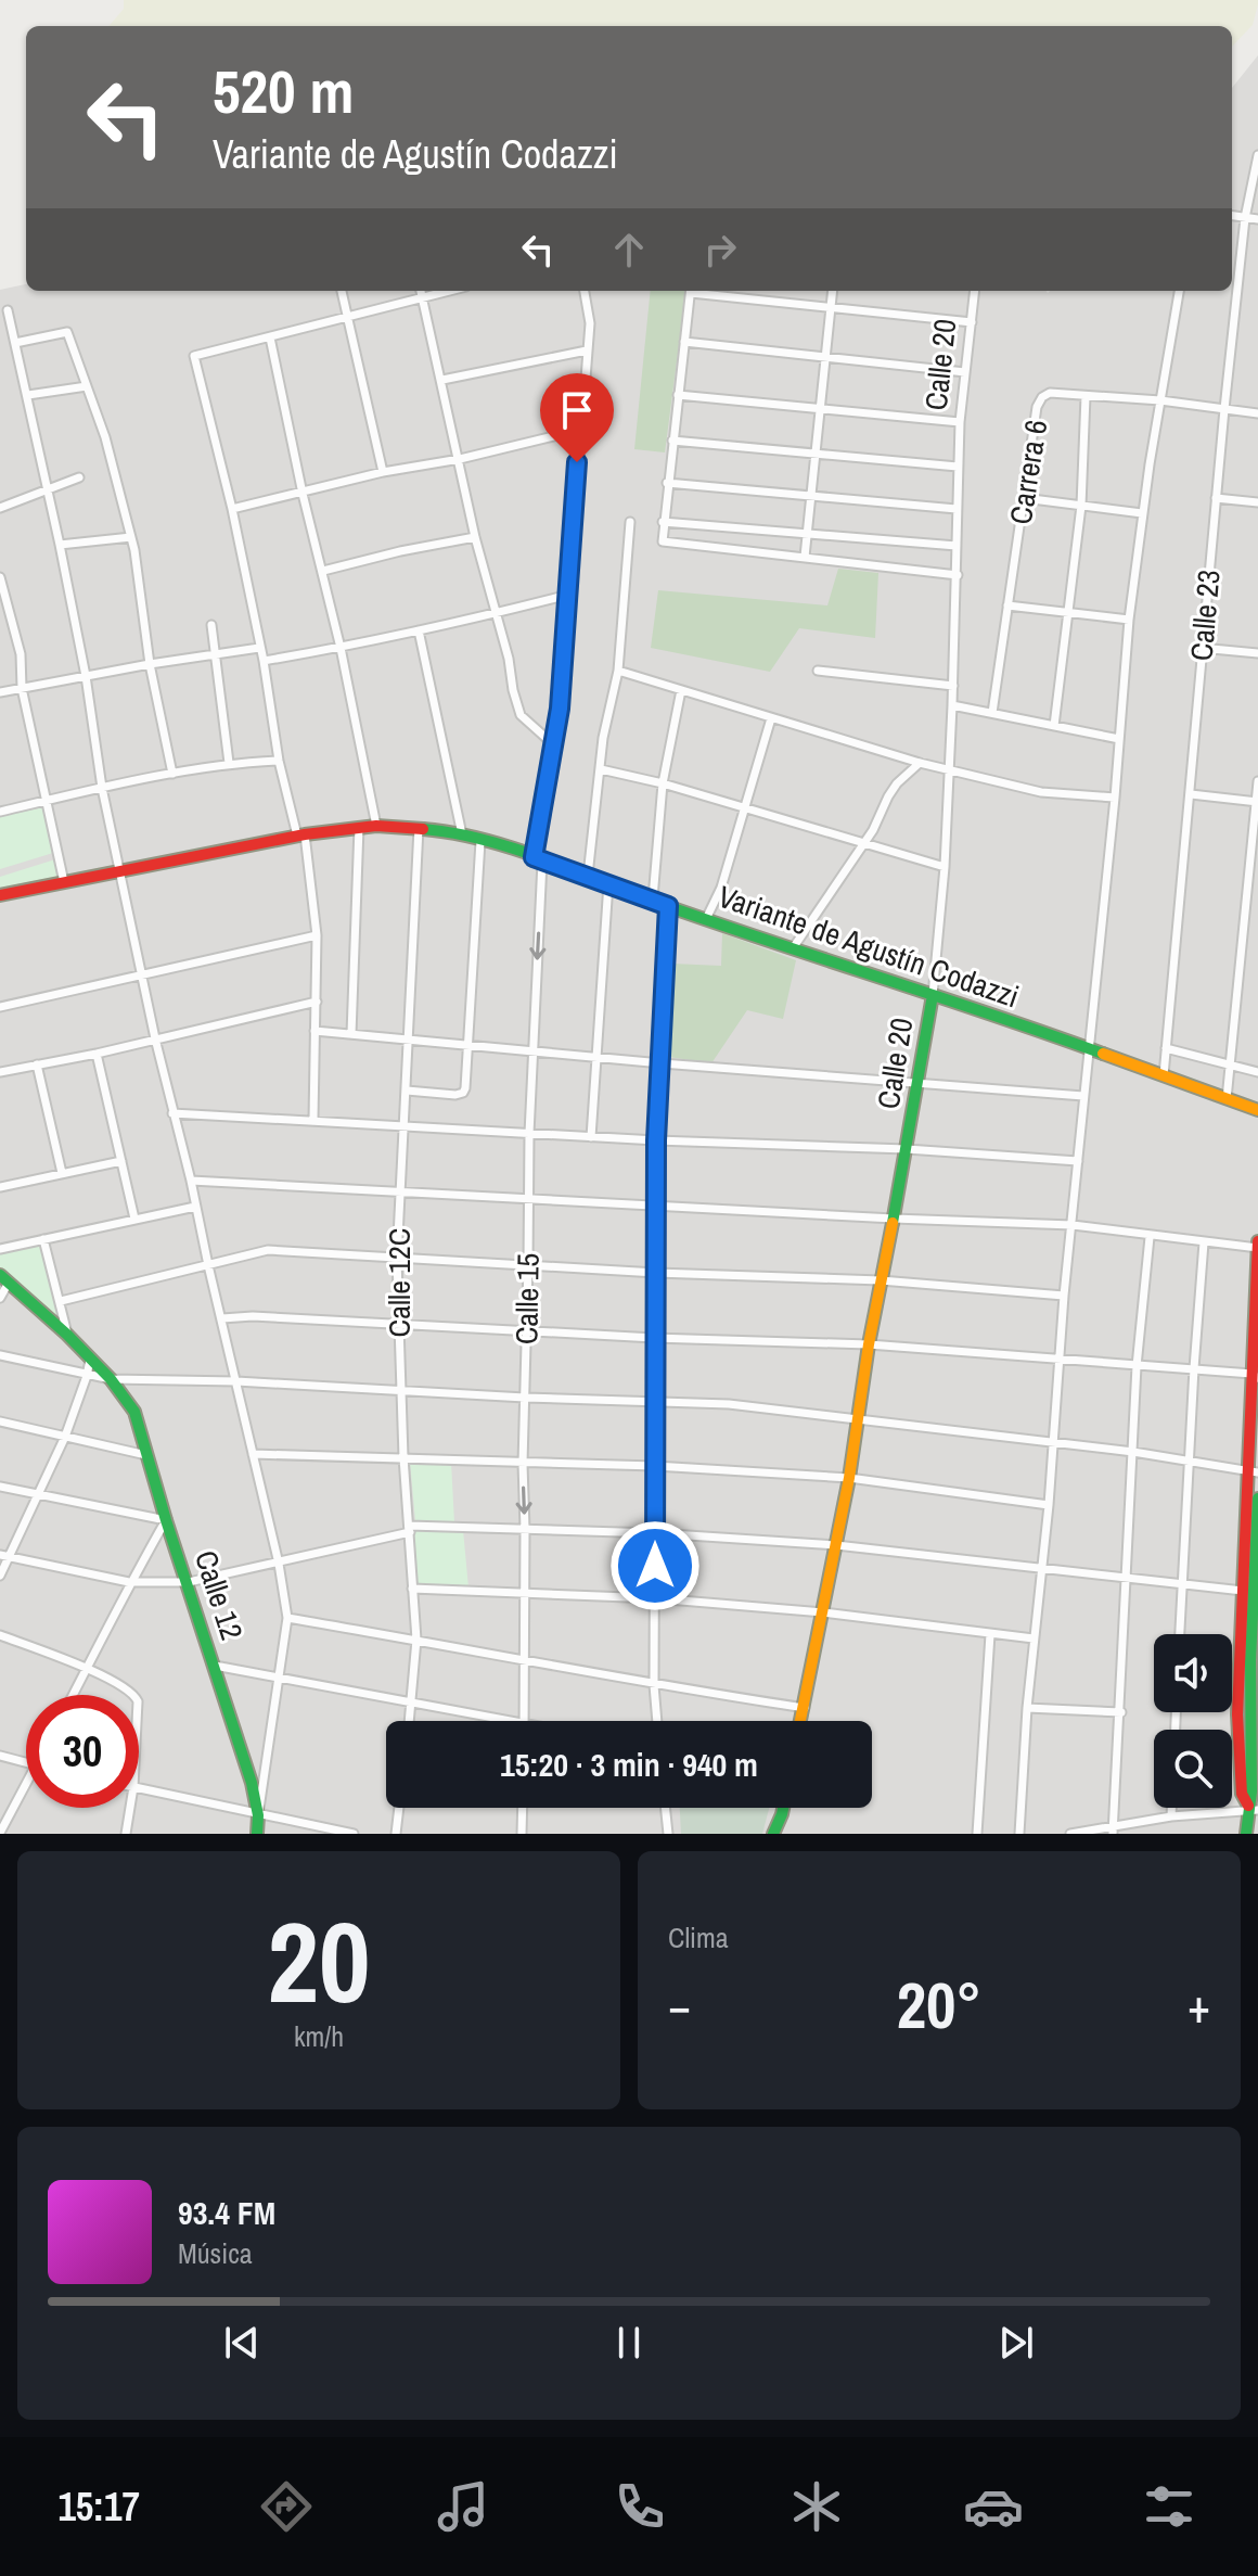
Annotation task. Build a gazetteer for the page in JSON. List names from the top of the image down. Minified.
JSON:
{"streets":{"main road":["Calle 20","Variante de Agustín Codazzi","Calle 12"],"street":["Carrera 6","Calle 23","Calle 12C","Calle 15"]},"crossings":[["Calle 20","Variante de Agustín Codazzi"],["Carrera 6","Calle 23"],["Calle 23","Variante de Agustín Codazzi"],["Variante de Agustín Codazzi","Calle 12C"],["Variante de Agustín Codazzi","Calle 15"]],"page":{"turn":["520 m","Variante de Agustín Codazzi"],"limit":"30","trip":"15:20 · 3 min · 940 m","tile":[["20","km/h"],"Clima"],"heat":["−","20°","+"],"song":["93.4 FM","Música"],"tabs":"15:17"}}
